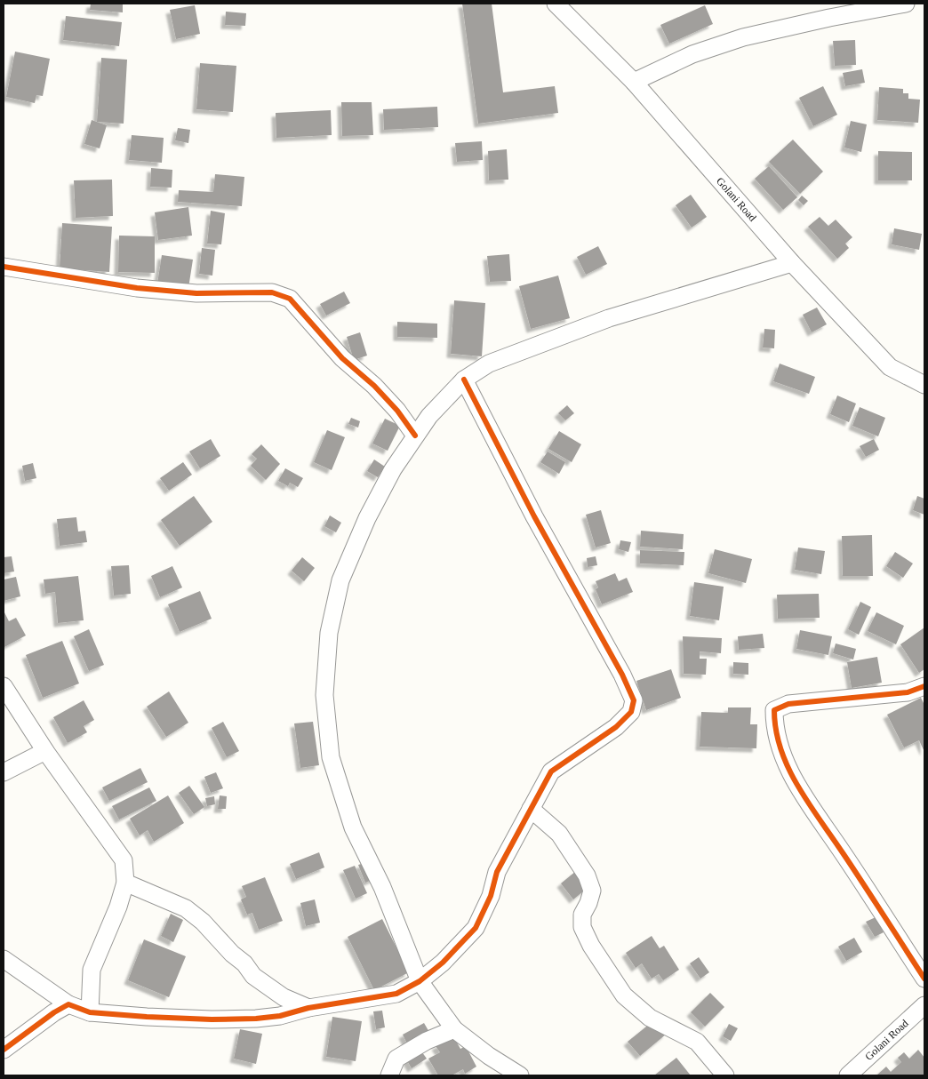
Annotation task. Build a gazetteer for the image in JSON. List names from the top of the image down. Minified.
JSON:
{"streets":{"street":["Golani Road"]}}
